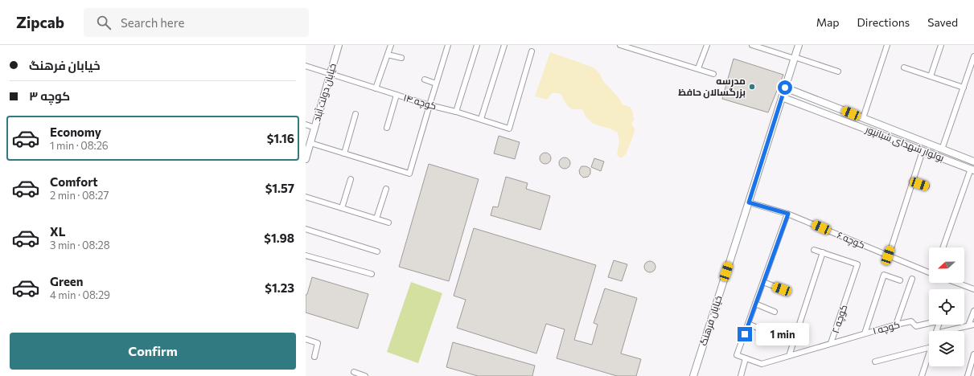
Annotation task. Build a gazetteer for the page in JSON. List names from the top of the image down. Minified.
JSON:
{"streets":{"street":["خیابان دولت آباد","کوچه ۱۴","بولوار شهدای شبانپور","کوچه ۶","کوچه ۲","خیابان فرهنگ","کوچه ۱"]},"crossings":[["خیابان دولت آباد","کوچه ۱۴"],["بولوار شهدای شبانپور","خیابان فرهنگ"],["کوچه ۶","خیابان فرهنگ"],["کوچه ۲","کوچه ۱"]],"places":["مدرسه بزرگسالان حافظ"],"north":"left","page":{"header":"Zipcab","search":"Search here","nav":["Map","Directions","Saved"],"banner":["خیابان فرهنگ","کوچه ۳"],"list":[{"name":"Economy","note":"1 min · 08:26","value":"$1.16"},{"name":"Comfort","note":"2 min · 08:27","value":"$1.57"},{"name":"XL","note":"3 min · 08:28","value":"$1.98"},{"name":"Green","note":"4 min · 08:29","value":"$1.23"}],"bubble":"1 min","buttons":"Confirm"}}
